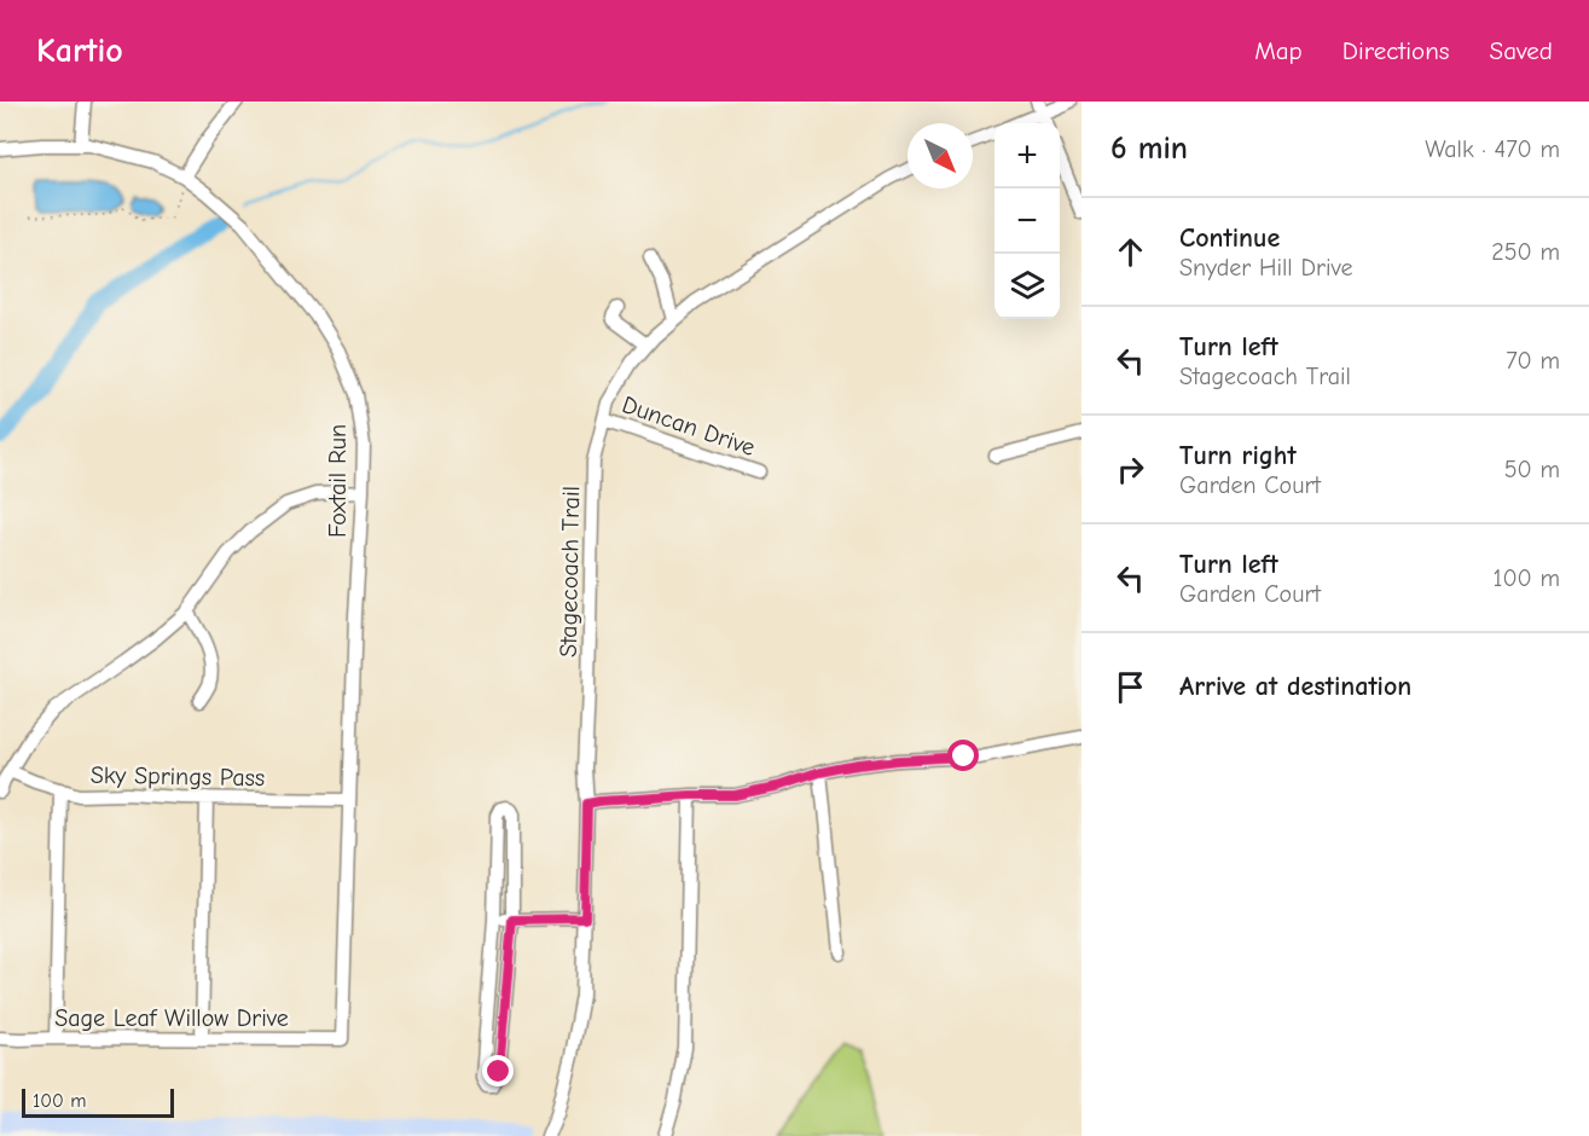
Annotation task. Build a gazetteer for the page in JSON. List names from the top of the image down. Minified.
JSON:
{"streets":{"street":["Duncan Drive","Foxtail Run","Stagecoach Trail","Sky Springs Pass","Sage Leaf Willow Drive"]},"crossings":[["Duncan Drive","Stagecoach Trail"],["Foxtail Run","Sky Springs Pass"],["Foxtail Run","Sage Leaf Willow Drive"]],"scale_bar":"100 m","north":"bottom right","page":{"header":"Kartio","nav":["Map","Directions","Saved"],"heading":["6 min","Walk · 470 m"],"map_buttons":["+","−"],"list":[["Continue","Snyder Hill Drive","250 m"],["Turn left","Stagecoach Trail","70 m"],["Turn right","Garden Court","50 m"],["Turn left","Garden Court","100 m"],"Arrive at destination"],"scale":"100 m"}}
